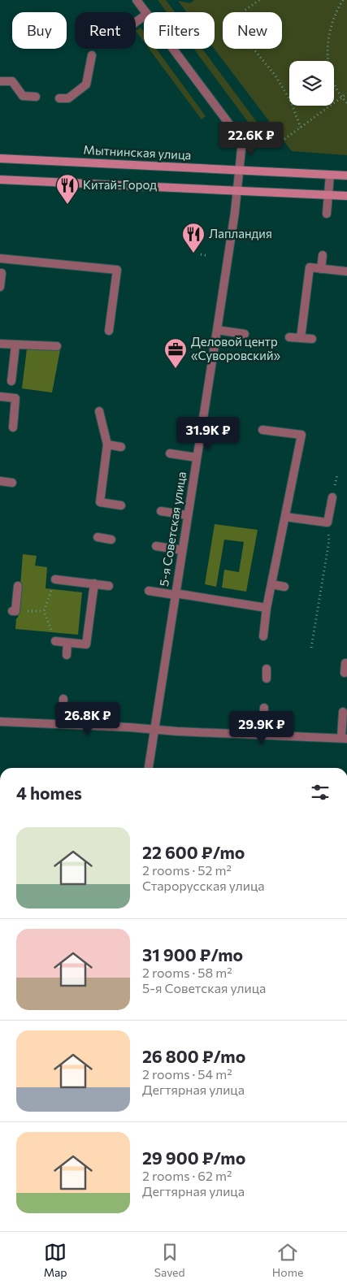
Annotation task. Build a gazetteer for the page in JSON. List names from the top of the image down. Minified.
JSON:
{"streets":{"street":["Мытнинская улица","5-я Советская улица"]},"crossings":[["Мытнинская улица","5-я Советская улица"]],"places":{"restaurant":["Китай-Город","Лапландия"],"office":["Деловой центр «Суворовский»"]},"page":{"chip":["Buy","Rent","Filters","New"],"price":["22.6K ₽","31.9K ₽","26.8K ₽","29.9K ₽"],"heading":"4 homes","list":[{"name":"22 600 ₽/mo","note":"2 rooms · 52 m² · Старорусская улица"},{"name":"31 900 ₽/mo","note":"2 rooms · 58 m² · 5-я Советская улица"},{"name":"26 800 ₽/mo","note":"2 rooms · 54 m² · Дегтярная улица"},{"name":"29 900 ₽/mo","note":"2 rooms · 62 m² · Дегтярная улица"}],"tabs":["Map","Saved","Home"]}}
